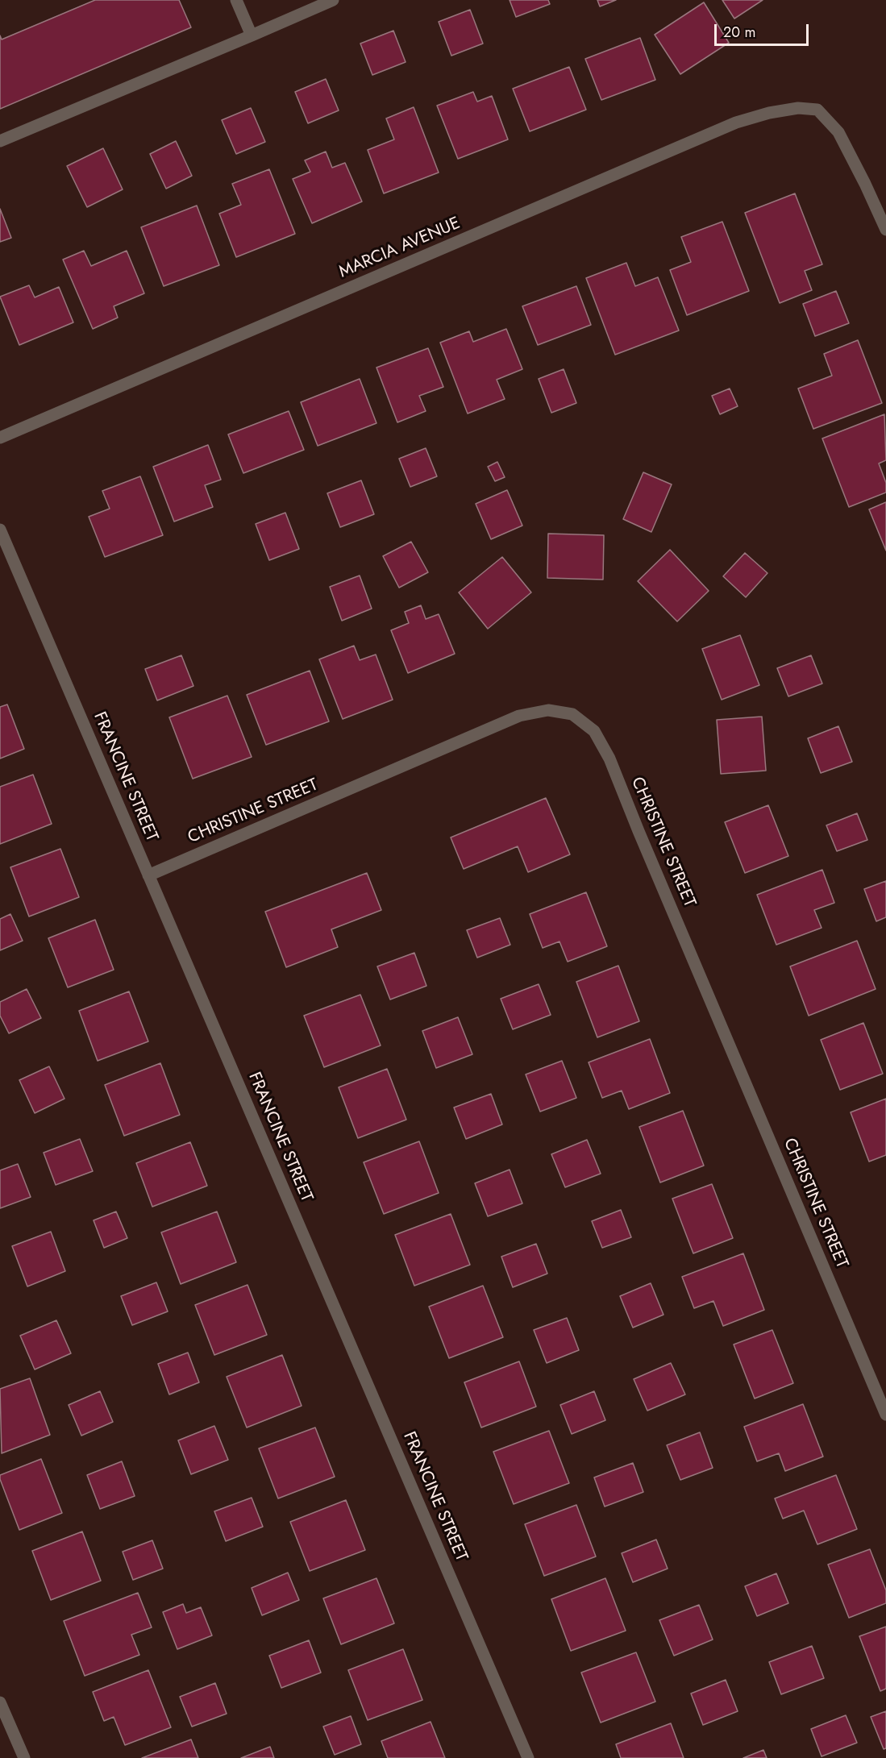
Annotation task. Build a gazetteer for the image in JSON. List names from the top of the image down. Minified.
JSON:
{"streets":{"street":["MARCIA AVENUE","FRANCINE STREET","CHRISTINE STREET"]},"crossings":[["FRANCINE STREET","CHRISTINE STREET"]],"scale_bar":"20 m"}
